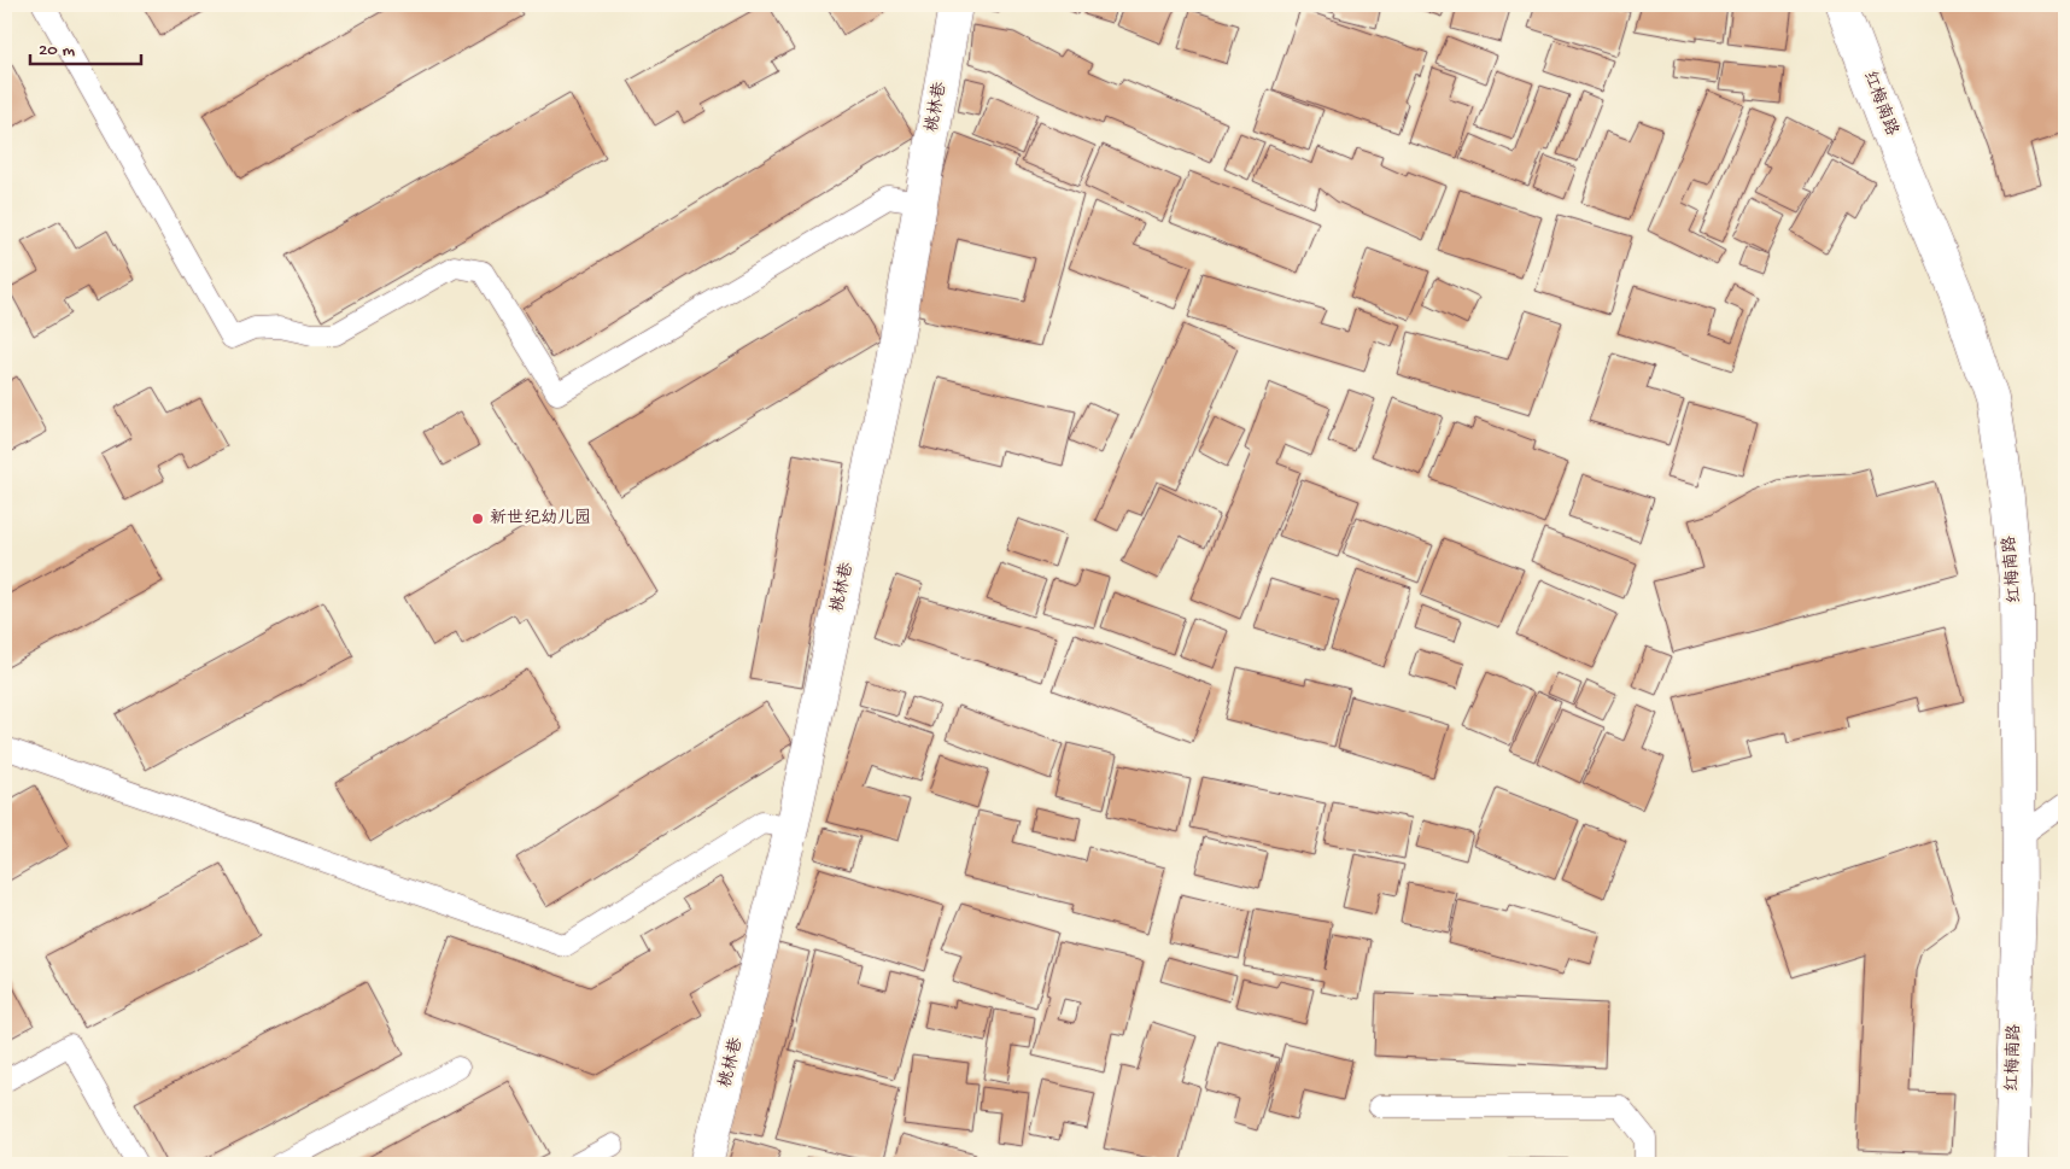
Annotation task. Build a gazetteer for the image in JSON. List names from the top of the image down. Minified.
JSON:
{"streets":{"street":["红梅南路","桃林巷"]},"places":["新世纪幼儿园"],"scale_bar":"20 m"}
